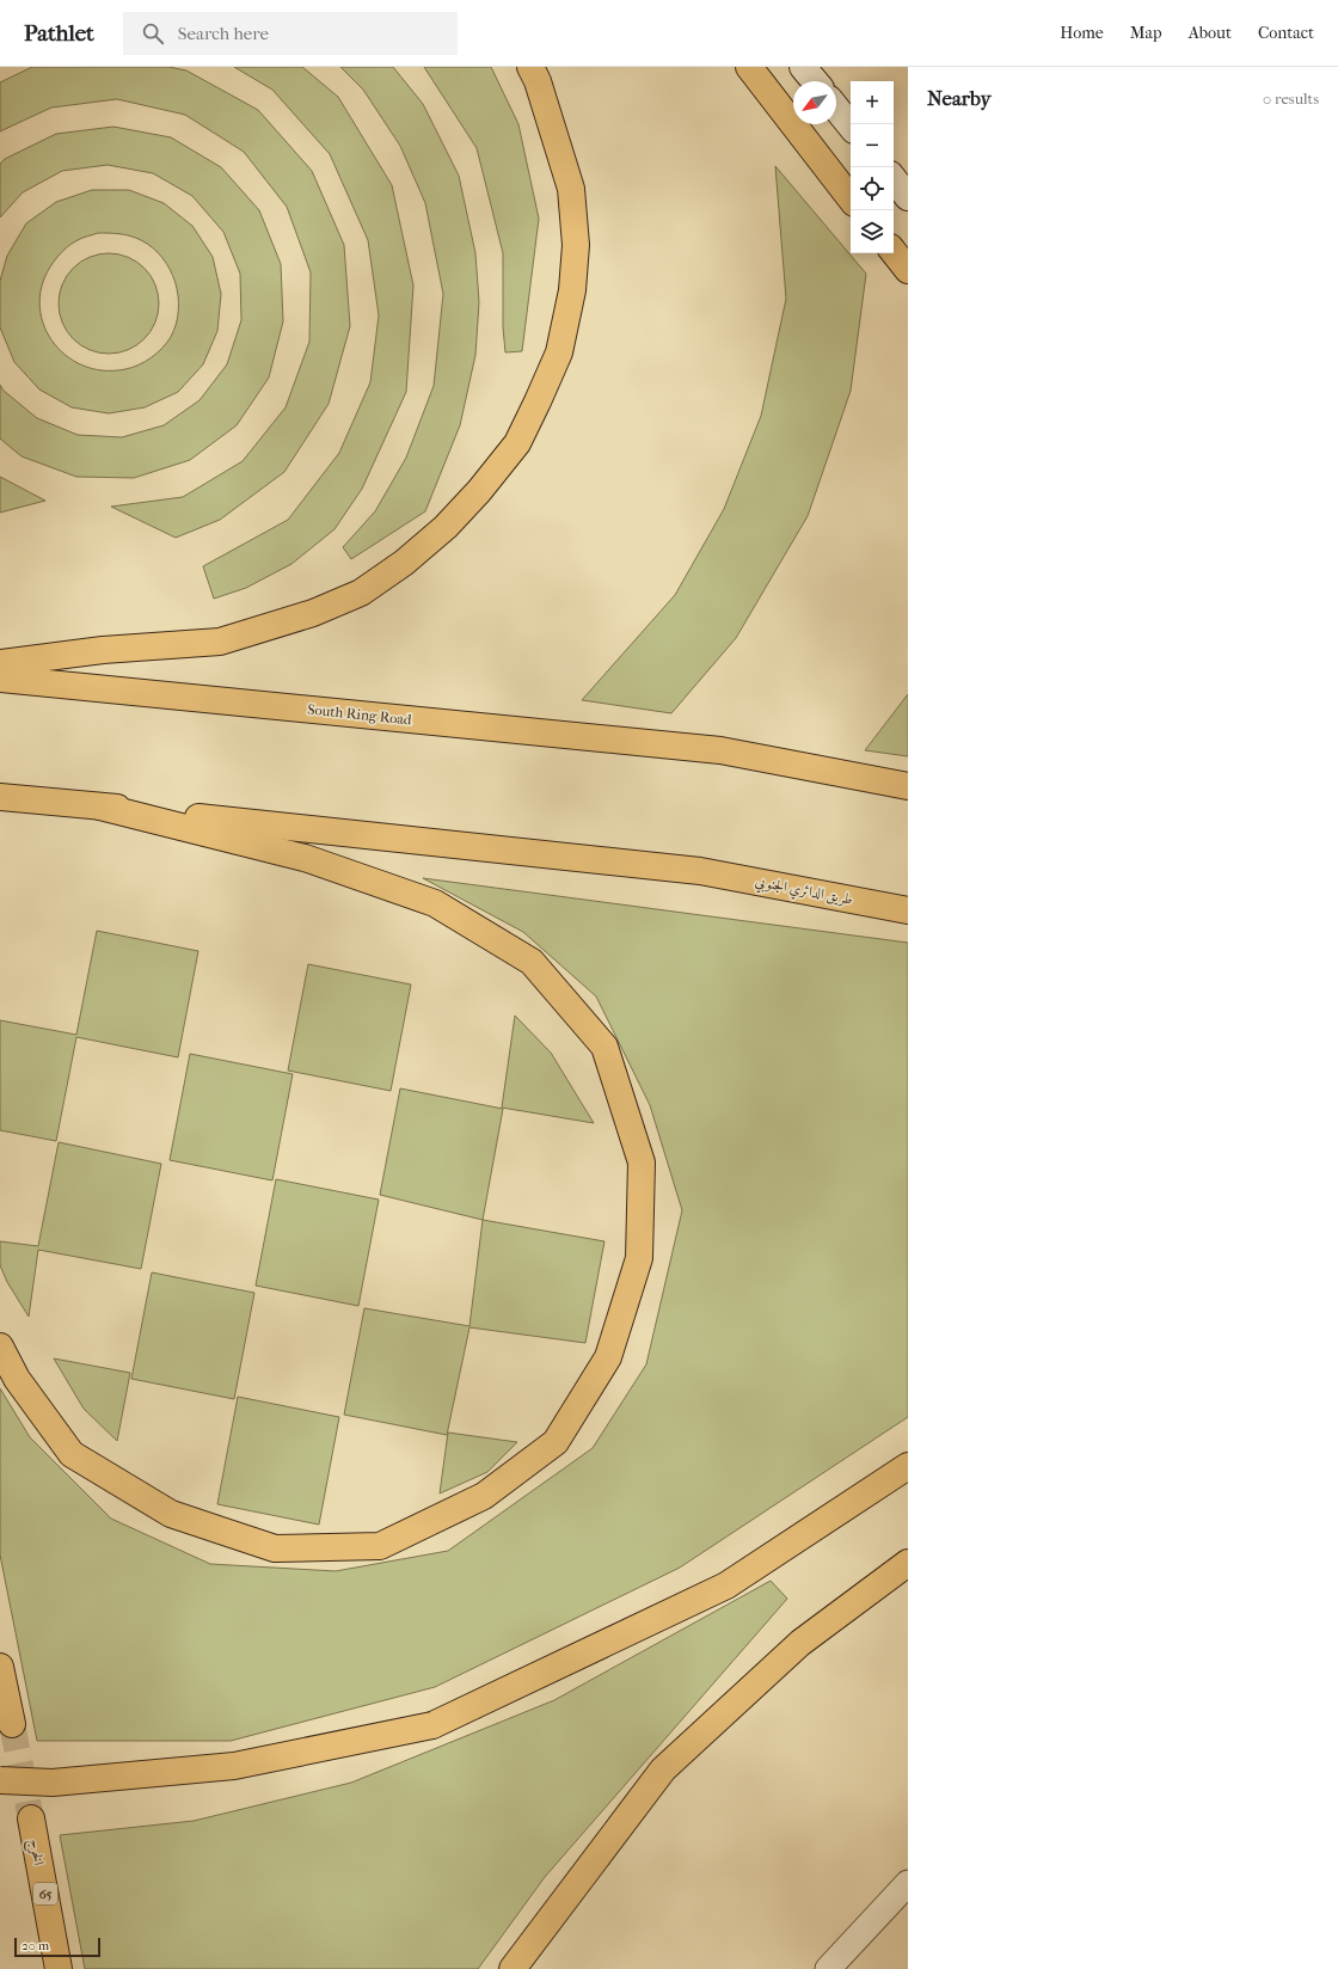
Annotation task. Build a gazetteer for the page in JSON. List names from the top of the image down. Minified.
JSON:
{"streets":{"highway":["South Ring Road","طريق الدائري الجنوبي","الخرج","65"]},"scale_bar":"20 m","north":"bottom left","page":{"header":"Pathlet","search":"Search here","nav":["Home","Map","About","Contact"],"heading":["Nearby","0 results"],"map_buttons":["+","−"],"scale":"20 m"}}
